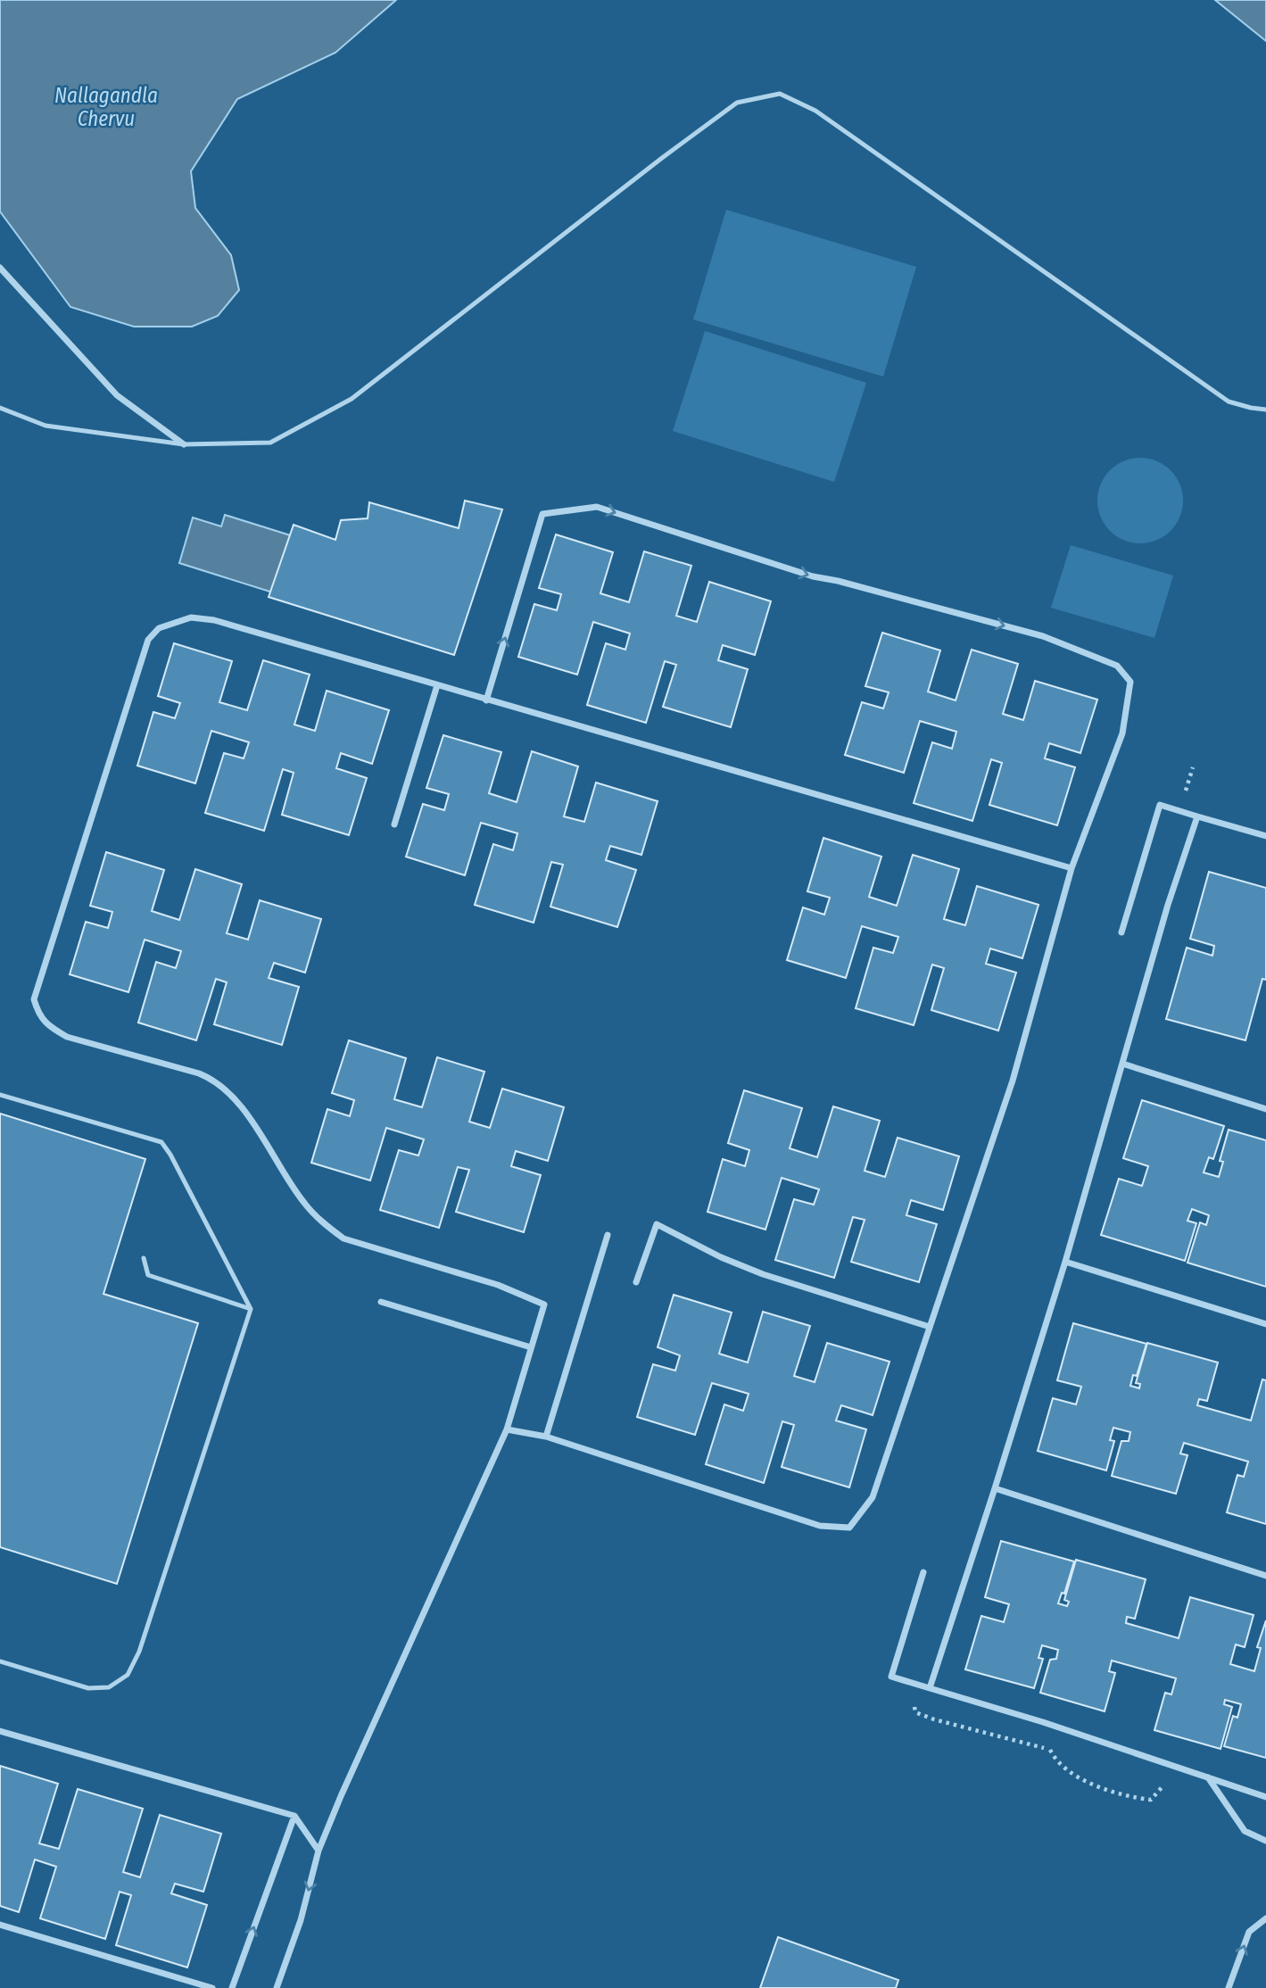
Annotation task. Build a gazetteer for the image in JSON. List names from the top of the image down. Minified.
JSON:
{"water":["Nallagandla Chervu"]}
